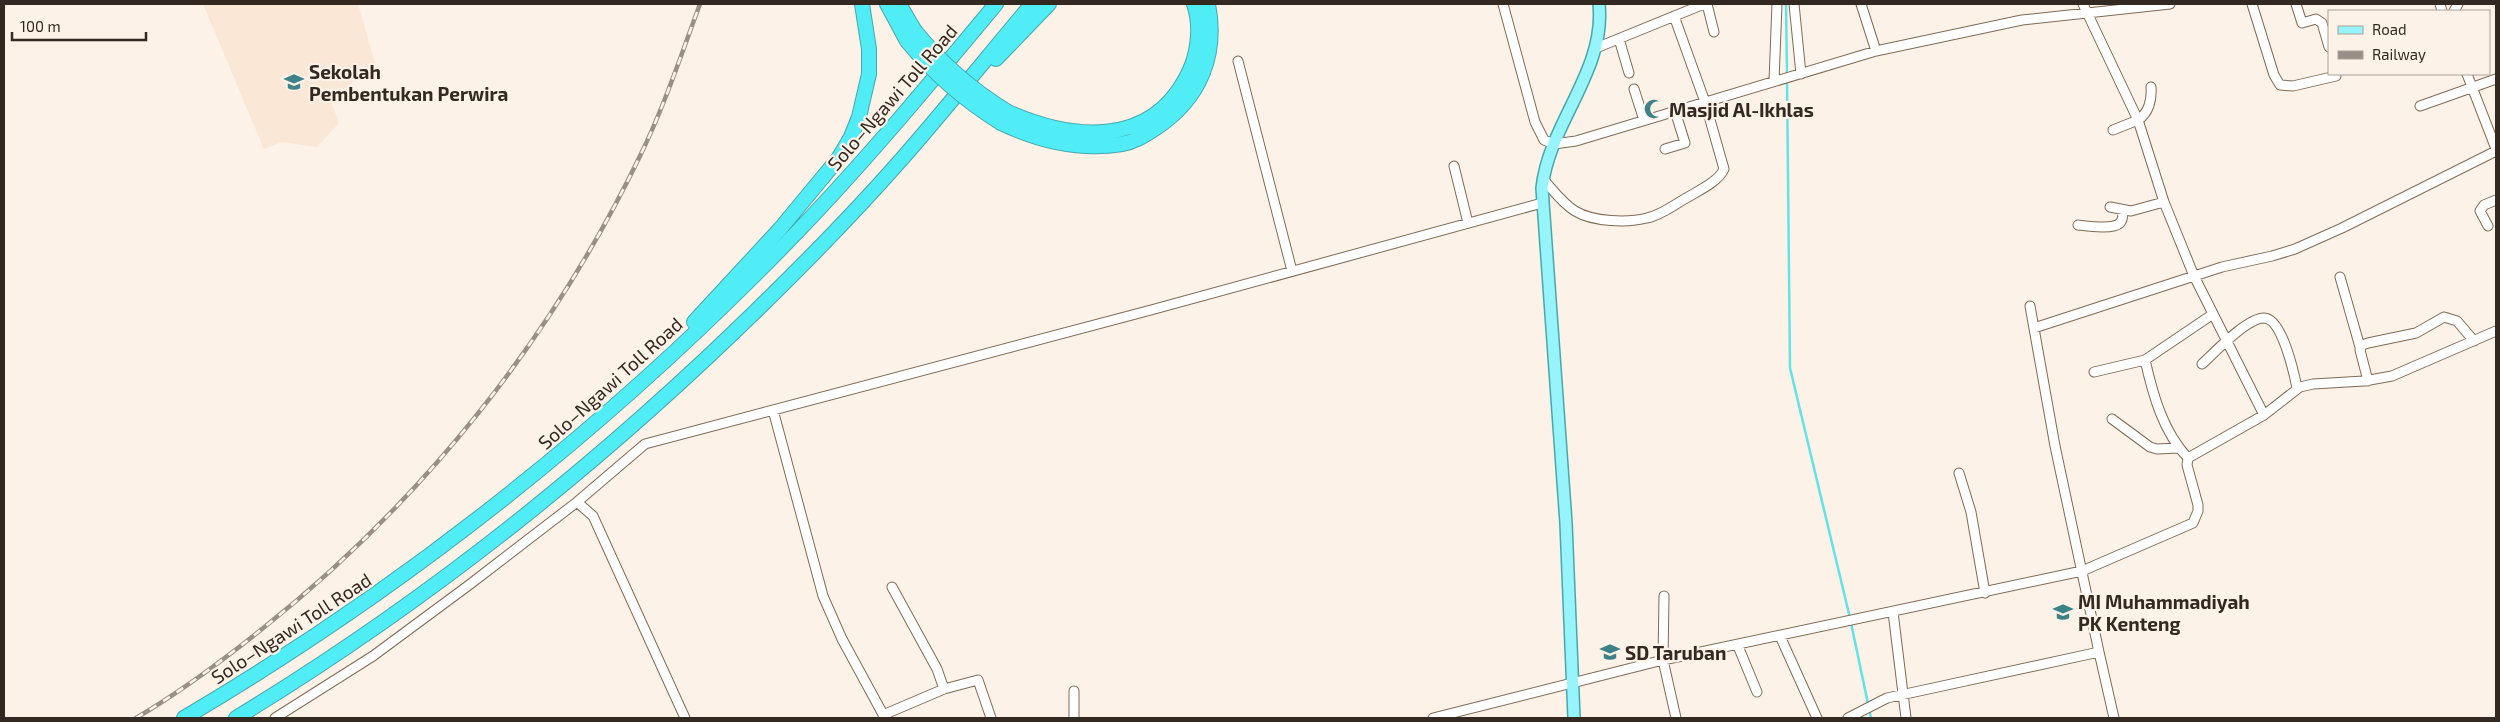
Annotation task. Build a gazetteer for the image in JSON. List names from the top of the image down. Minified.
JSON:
{"streets":{"highway":["Solo–Ngawi Toll Road"]},"places":{"school or university":["Sekolah Pembentukan Perwira","MI Muhammadiyah PK Kenteng","SD Taruban"],"mosque":["Masjid Al-Ikhlas"]},"legend":["Road","Railway"],"scale_bar":"100 m"}
